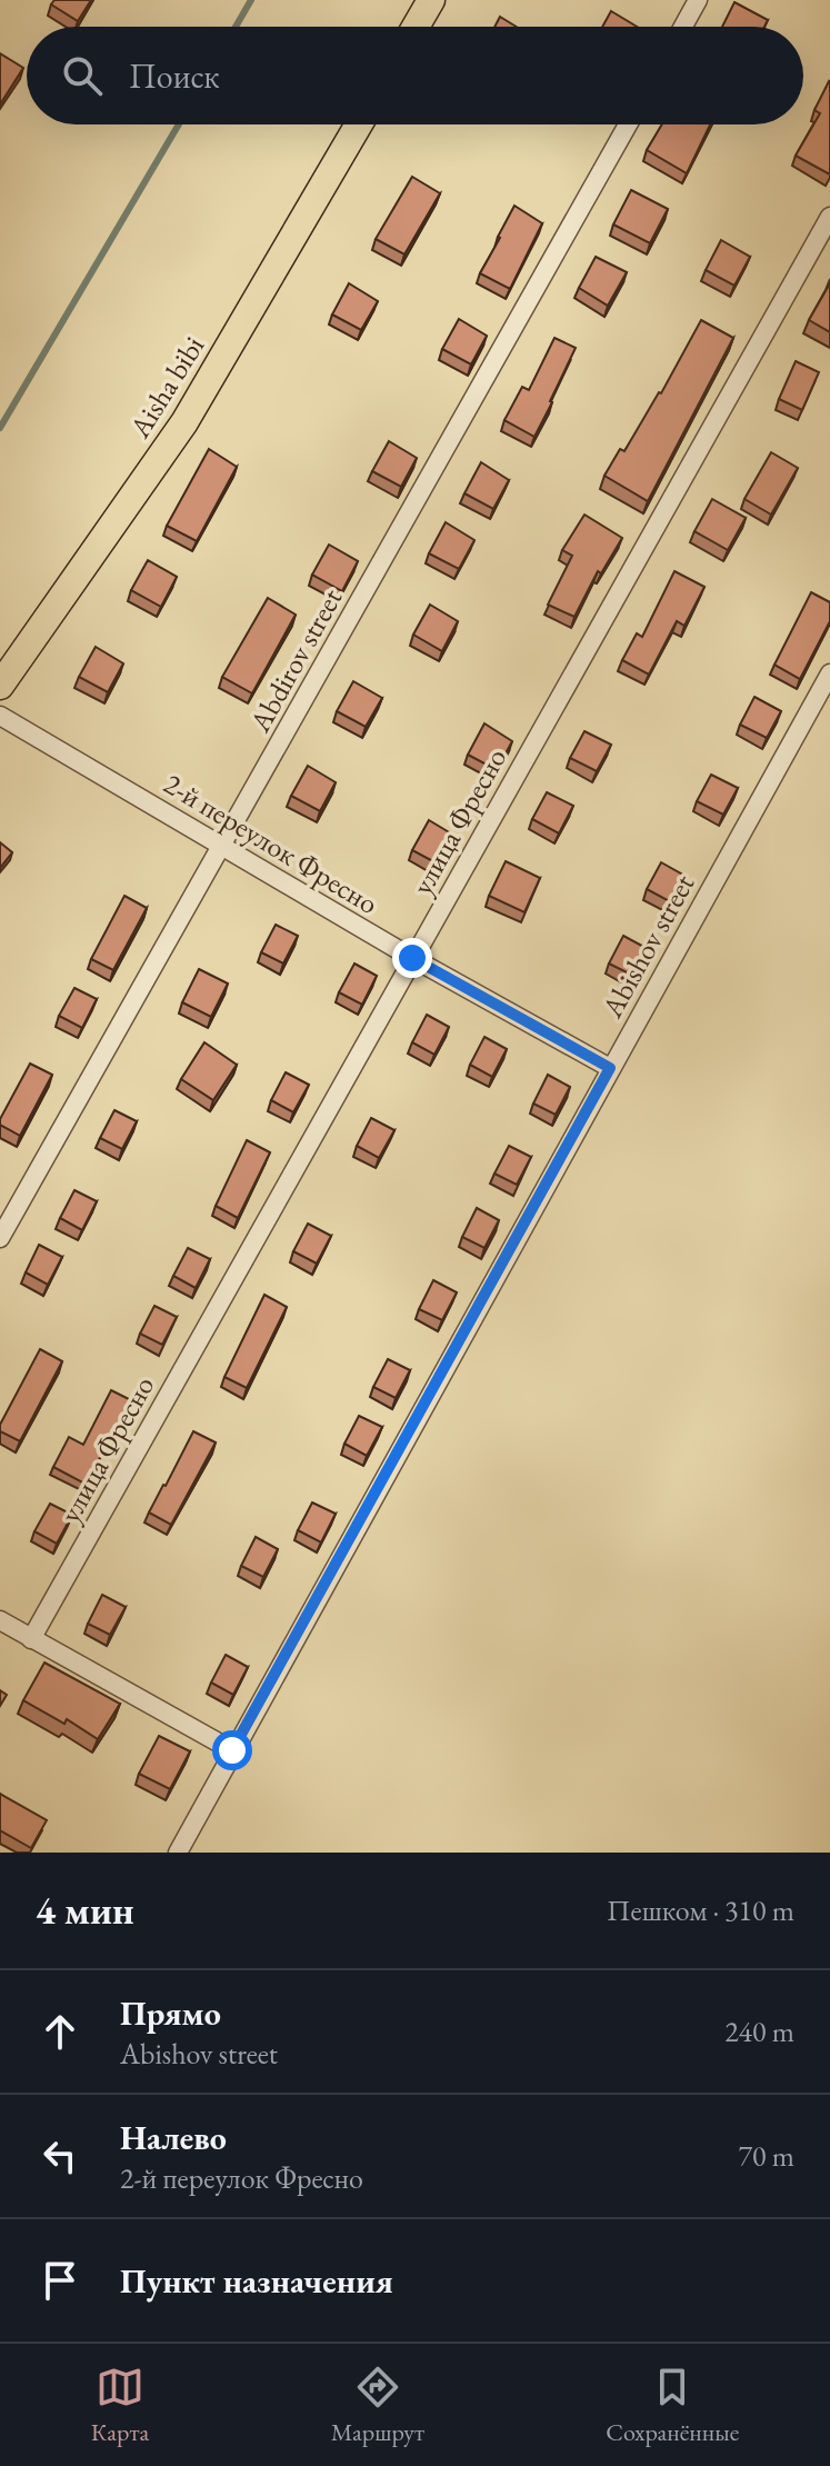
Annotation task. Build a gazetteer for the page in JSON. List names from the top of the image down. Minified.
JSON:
{"streets":{"main road":["Aisha bibi"],"street":["Abdirov street","улица Фресно","2-й переулок Фресно","Abishov street"]},"crossings":[["Abdirov street","2-й переулок Фресно"],["улица Фресно","2-й переулок Фресно"],["2-й переулок Фресно","Abishov street"]],"page":{"search":"Поиск","heading":["4 мин","Пешком · 310 m"],"list":[["Прямо","Abishov street","240 m"],["Налево","2-й переулок Фресно","70 m"],"Пункт назначения"],"nav":["Карта","Маршрут","Сохранённые"]}}
